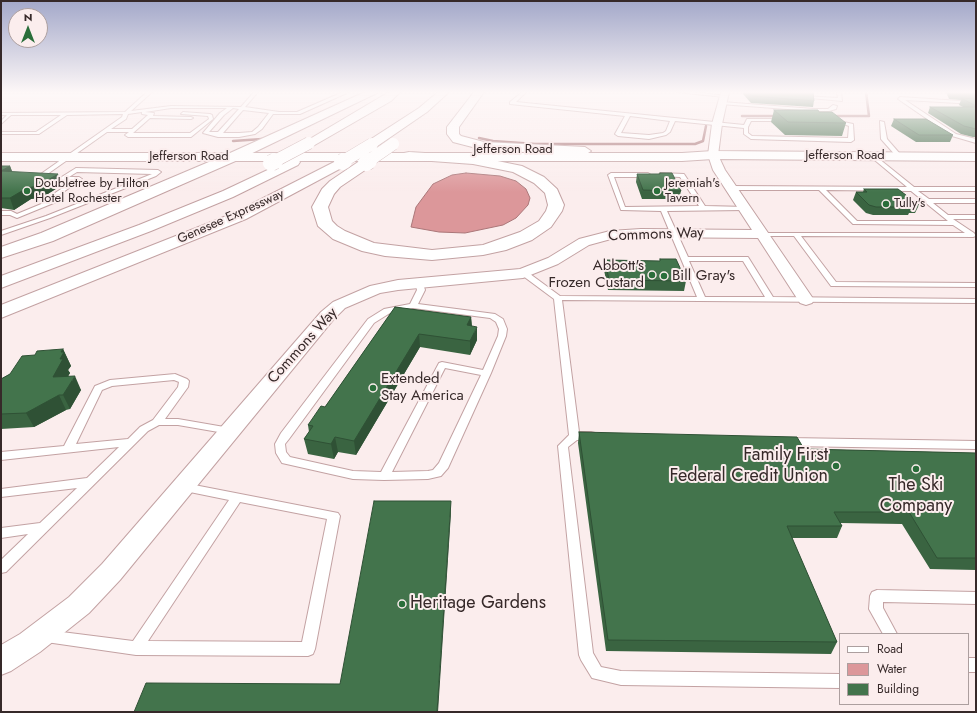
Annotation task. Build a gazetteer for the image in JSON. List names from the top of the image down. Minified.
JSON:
{"streets":{"main road":["Jefferson Road","Genesee Expressway"],"street":["Commons Way"]},"places":["Doubletree by Hilton Hotel Rochester","Jeremiah's Tavern","Tully's","Abbott's Frozen Custard","Bill Gray's","Extended Stay America","Family First Federal Credit Union","The Ski Company","Heritage Gardens"],"legend":["Road","Water","Building"],"north":"top"}
